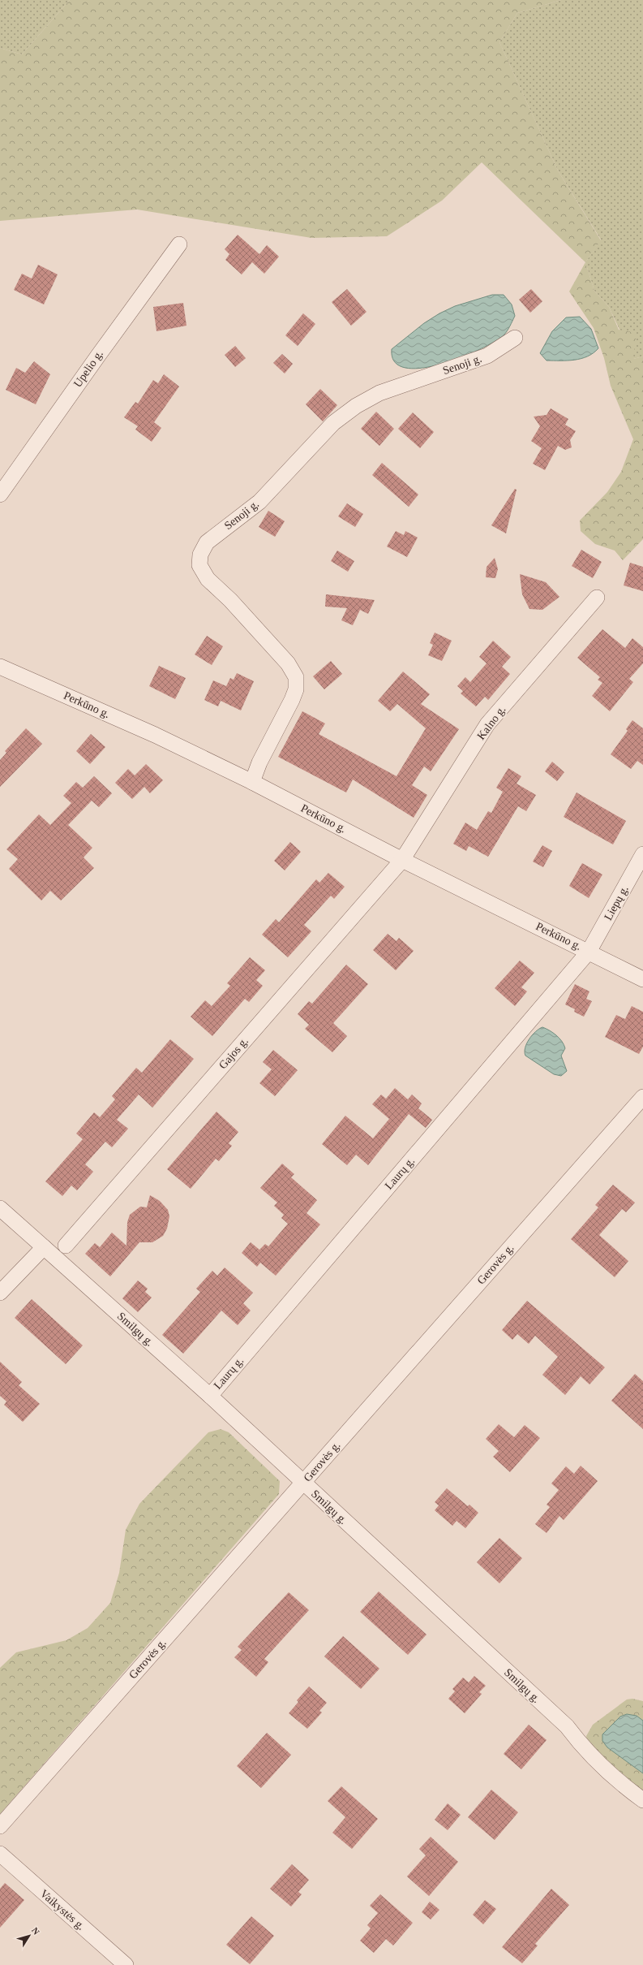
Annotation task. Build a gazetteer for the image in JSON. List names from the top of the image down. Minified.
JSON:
{"streets":{"street":["Senoji g.","Upelio g.","Perkūno g.","Kalno g.","Liepų g.","Gajos g.","Laurų g.","Gerovės g.","Smilgų g.","Vaikystės g."]},"crossings":[["Senoji g.","Perkūno g."],["Perkūno g.","Kalno g."],["Perkūno g.","Liepų g."],["Perkūno g.","Gajos g."],["Perkūno g.","Laurų g."],["Kalno g.","Gajos g."],["Liepų g.","Laurų g."],["Laurų g.","Smilgų g."],["Gerovės g.","Smilgų g."]],"north":"top right"}
